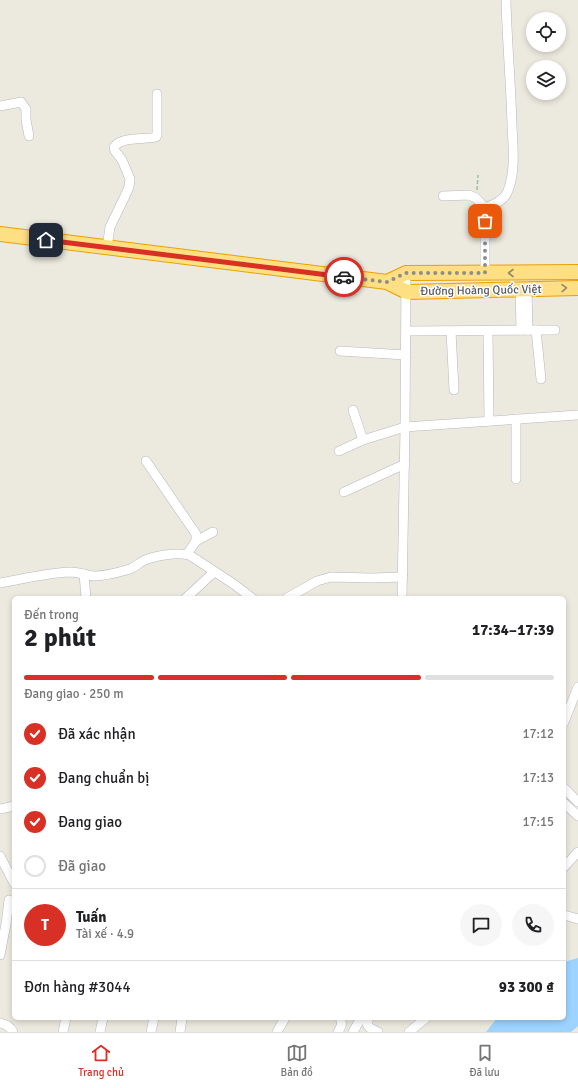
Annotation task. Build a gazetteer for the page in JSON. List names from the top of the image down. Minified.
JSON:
{"streets":{"highway":["Đường Hoàng Quốc Việt"]},"page":{"heading":["2 phút","Đến trong","17:34–17:39"],"panel":["Tuấn","Tài xế · 4.9","Đơn hàng #3044","93 300 ₫"],"bar":"Đang giao · 250 m","list":[["Đã xác nhận","17:12"],["Đang chuẩn bị","17:13"],["Đang giao","17:15"],"Đã giao"],"round":"T","tabs":["Trang chủ","Bản đồ","Đã lưu"]}}
